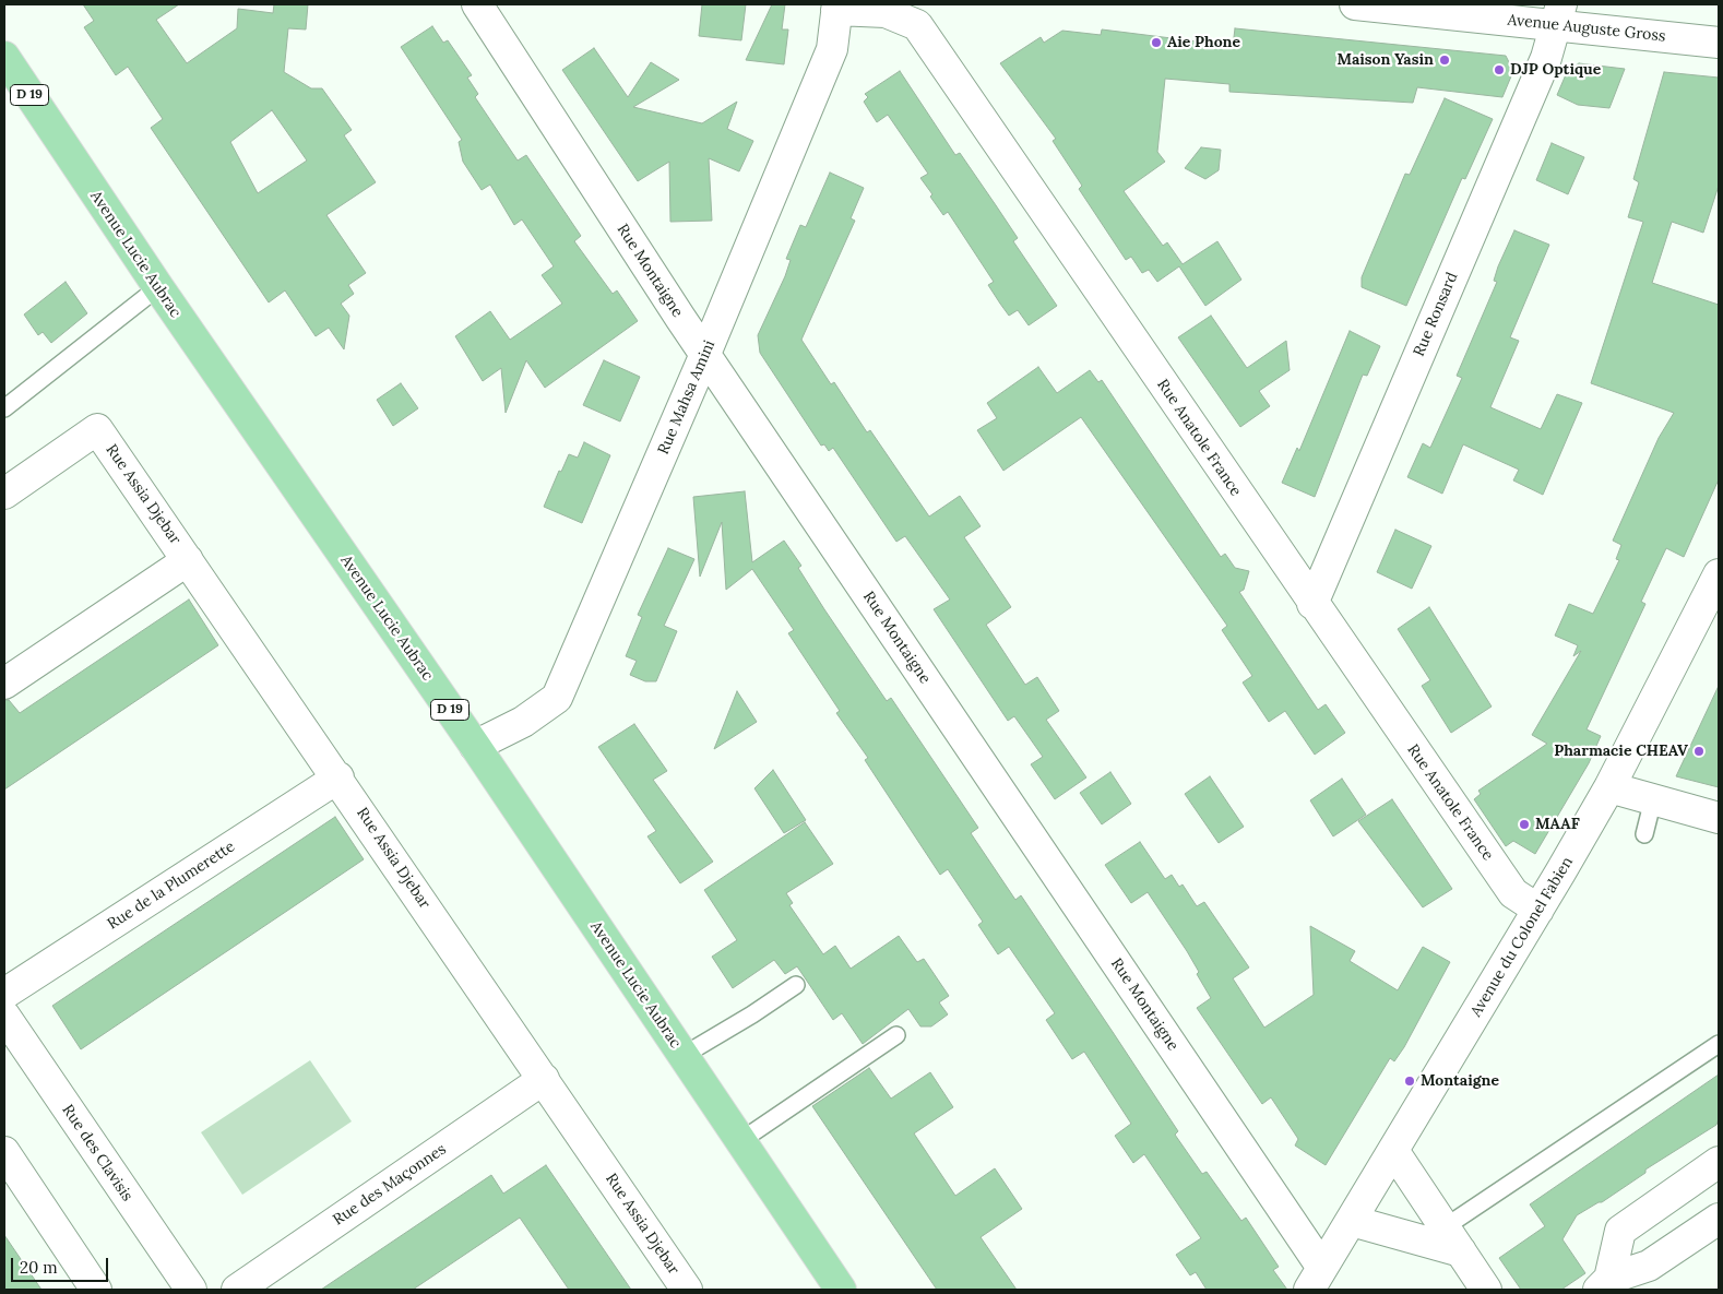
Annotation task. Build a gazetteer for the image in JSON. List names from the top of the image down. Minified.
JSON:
{"streets":{"main road":["D 19","Avenue Lucie Aubrac"],"street":["Avenue Auguste Gross","Rue Montaigne","Rue Ronsard","Rue Mahsa Amini","Rue Anatole France","Rue Assia Djebar","Rue de la Plumerette","Avenue du Colonel Fabien","Rue des Clavisis","Rue des Maçonnes"]},"crossings":[["Avenue Auguste Gross","Rue Ronsard"],["Avenue Lucie Aubrac","Rue Mahsa Amini"],["Rue Montaigne","Rue Mahsa Amini"],["Rue Montaigne","Avenue du Colonel Fabien"],["Rue Ronsard","Rue Anatole France"],["Rue Mahsa Amini","Rue Anatole France"],["Rue Anatole France","Avenue du Colonel Fabien"],["Rue Assia Djebar","Rue de la Plumerette"],["Rue Assia Djebar","Rue des Maçonnes"]],"places":["Aie Phone","Maison Yasin","DJP Optique","Pharmacie CHEAV","MAAF","Montaigne"],"scale_bar":"20 m"}
